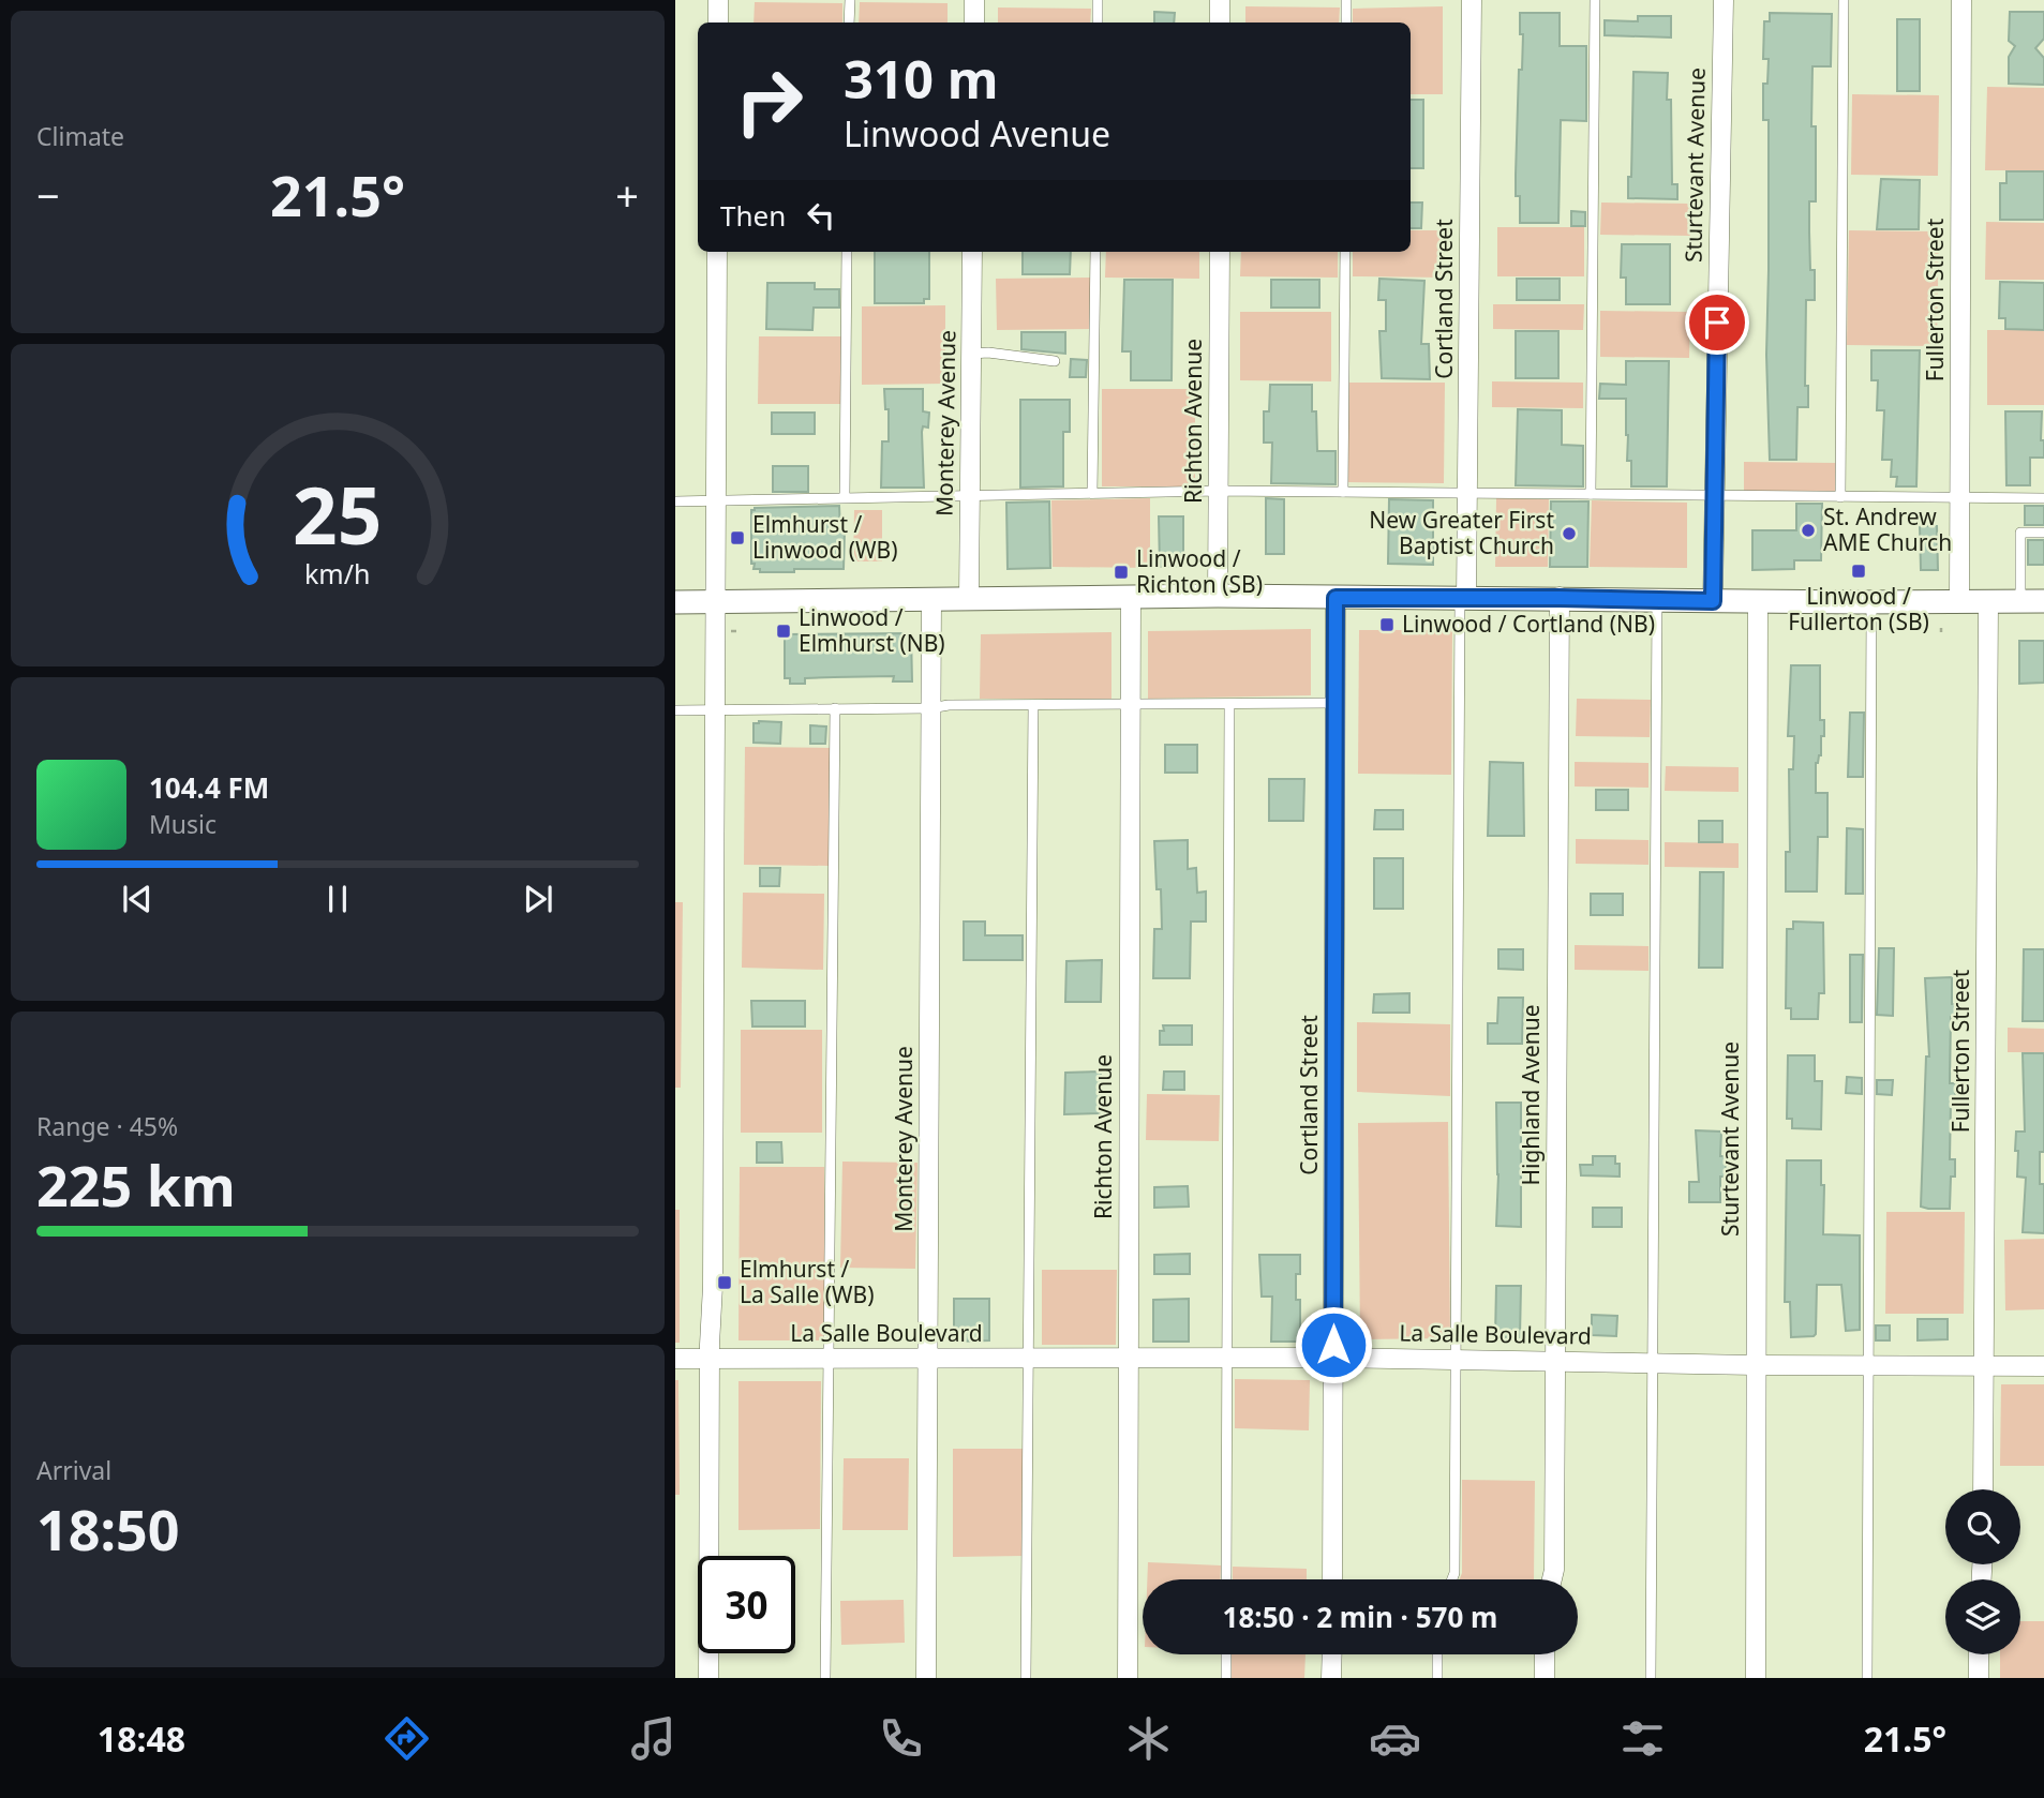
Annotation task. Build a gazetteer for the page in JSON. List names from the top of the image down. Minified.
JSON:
{"streets":{"street":["Sturtevant Avenue","Cortland Street","Fullerton Street","Richton Avenue","Monterey Avenue","Highland Avenue","La Salle Boulevard"]},"crossings":[["Sturtevant Avenue","La Salle Boulevard"],["Cortland Street","La Salle Boulevard"],["Fullerton Street","La Salle Boulevard"],["Richton Avenue","La Salle Boulevard"],["Monterey Avenue","La Salle Boulevard"],["Highland Avenue","La Salle Boulevard"]],"places":{"other":["St. Andrew AME Church","New Greater First Baptist Church"],"transit":["Elmhurst / Linwood (WB)","Linwood / Fullerton (SB)","Linwood / Richton (SB)","Linwood / Cortland (NB)","Linwood / Elmhurst (NB)","Elmhurst / La Salle (WB)"]},"page":{"tile":["Climate",["Range · 45%","225 km"],["Arrival","18:50"]],"turn":["310 m","Linwood Avenue"],"heat":["−","21.5°","+"],"then":"Then","song":["104.4 FM","Music"],"limit":"30","trip":"18:50 · 2 min · 570 m","tabs":["18:48","21.5°"],"gauge":["25","km/h"]}}
